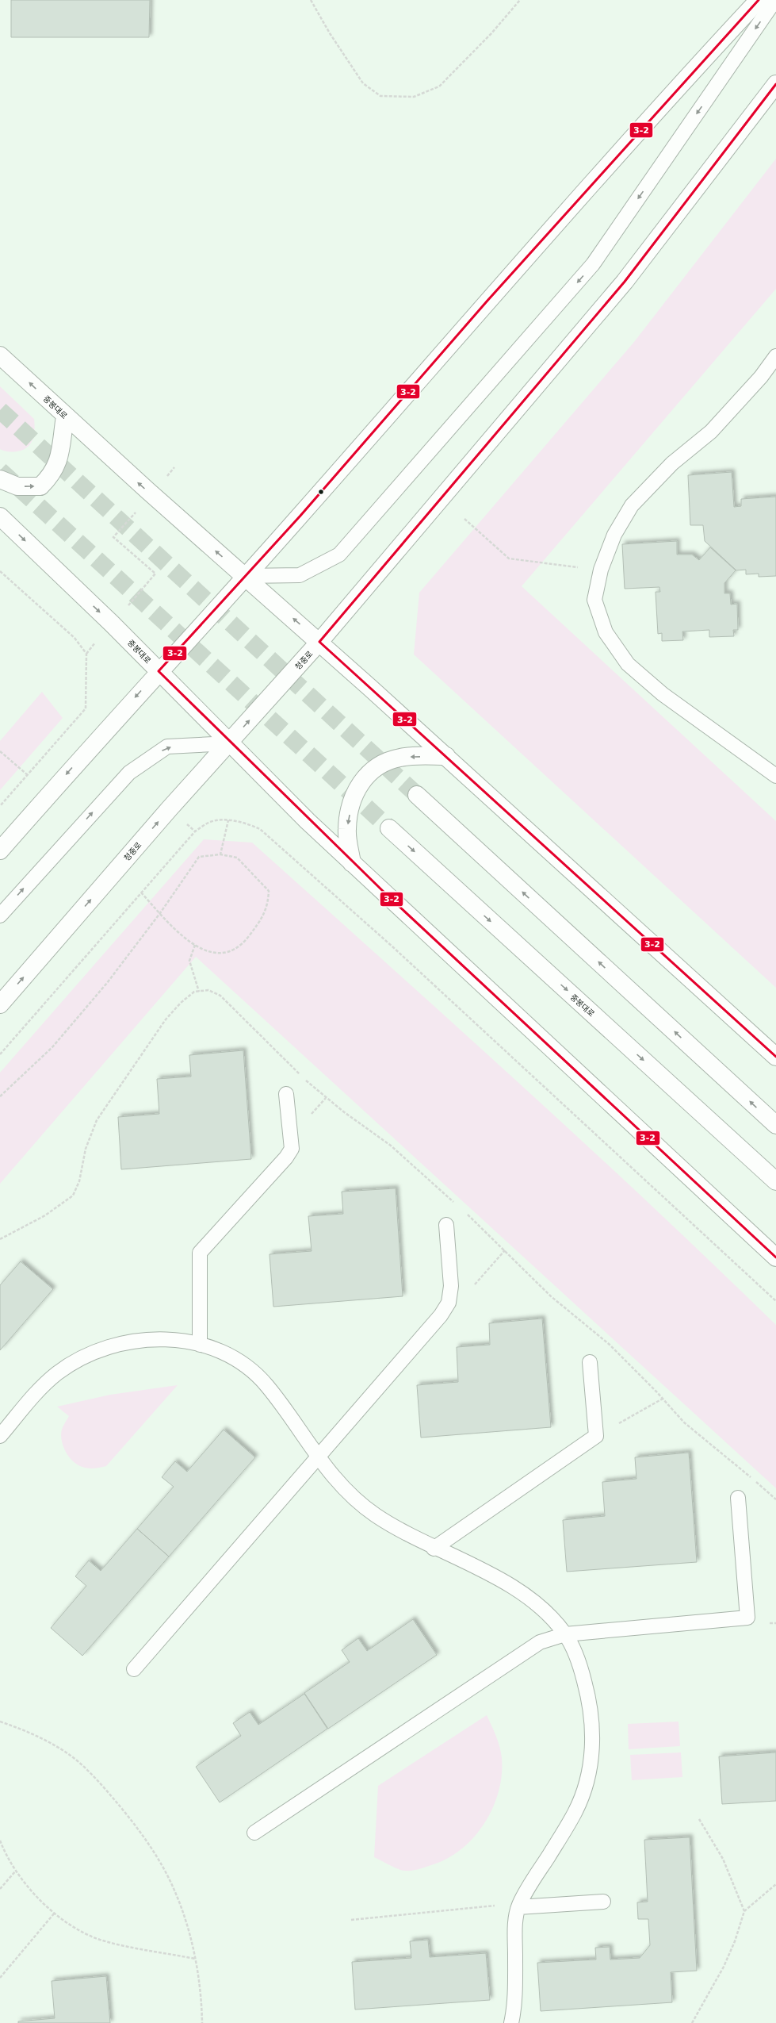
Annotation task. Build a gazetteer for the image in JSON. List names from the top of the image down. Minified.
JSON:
{"streets":{"main road":["중봉대로","청중로"]},"crossings":[["중봉대로","청중로"]],"lines":["transit line 3-2"]}
